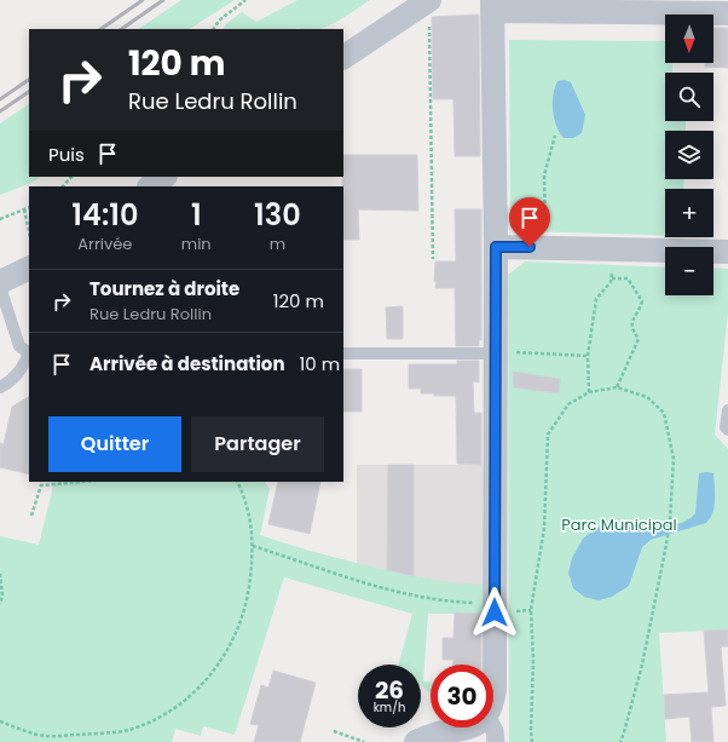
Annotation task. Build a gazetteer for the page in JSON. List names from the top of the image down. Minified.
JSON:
{"parks":["Parc Municipal"],"north":"bottom","page":{"map_buttons":["+","−"],"turn":["120 m","Rue Ledru Rollin"],"then":"Puis","eta":["14:10","Arrivée","1","min","130","m"],"list":[{"name":"Tournez à droite","note":"Rue Ledru Rollin","value":"120 m"},{"name":"Arrivée à destination","value":"10 m"}],"buttons":["Quitter","Partager"],"speed":"26 km/h","limit":"30"}}
